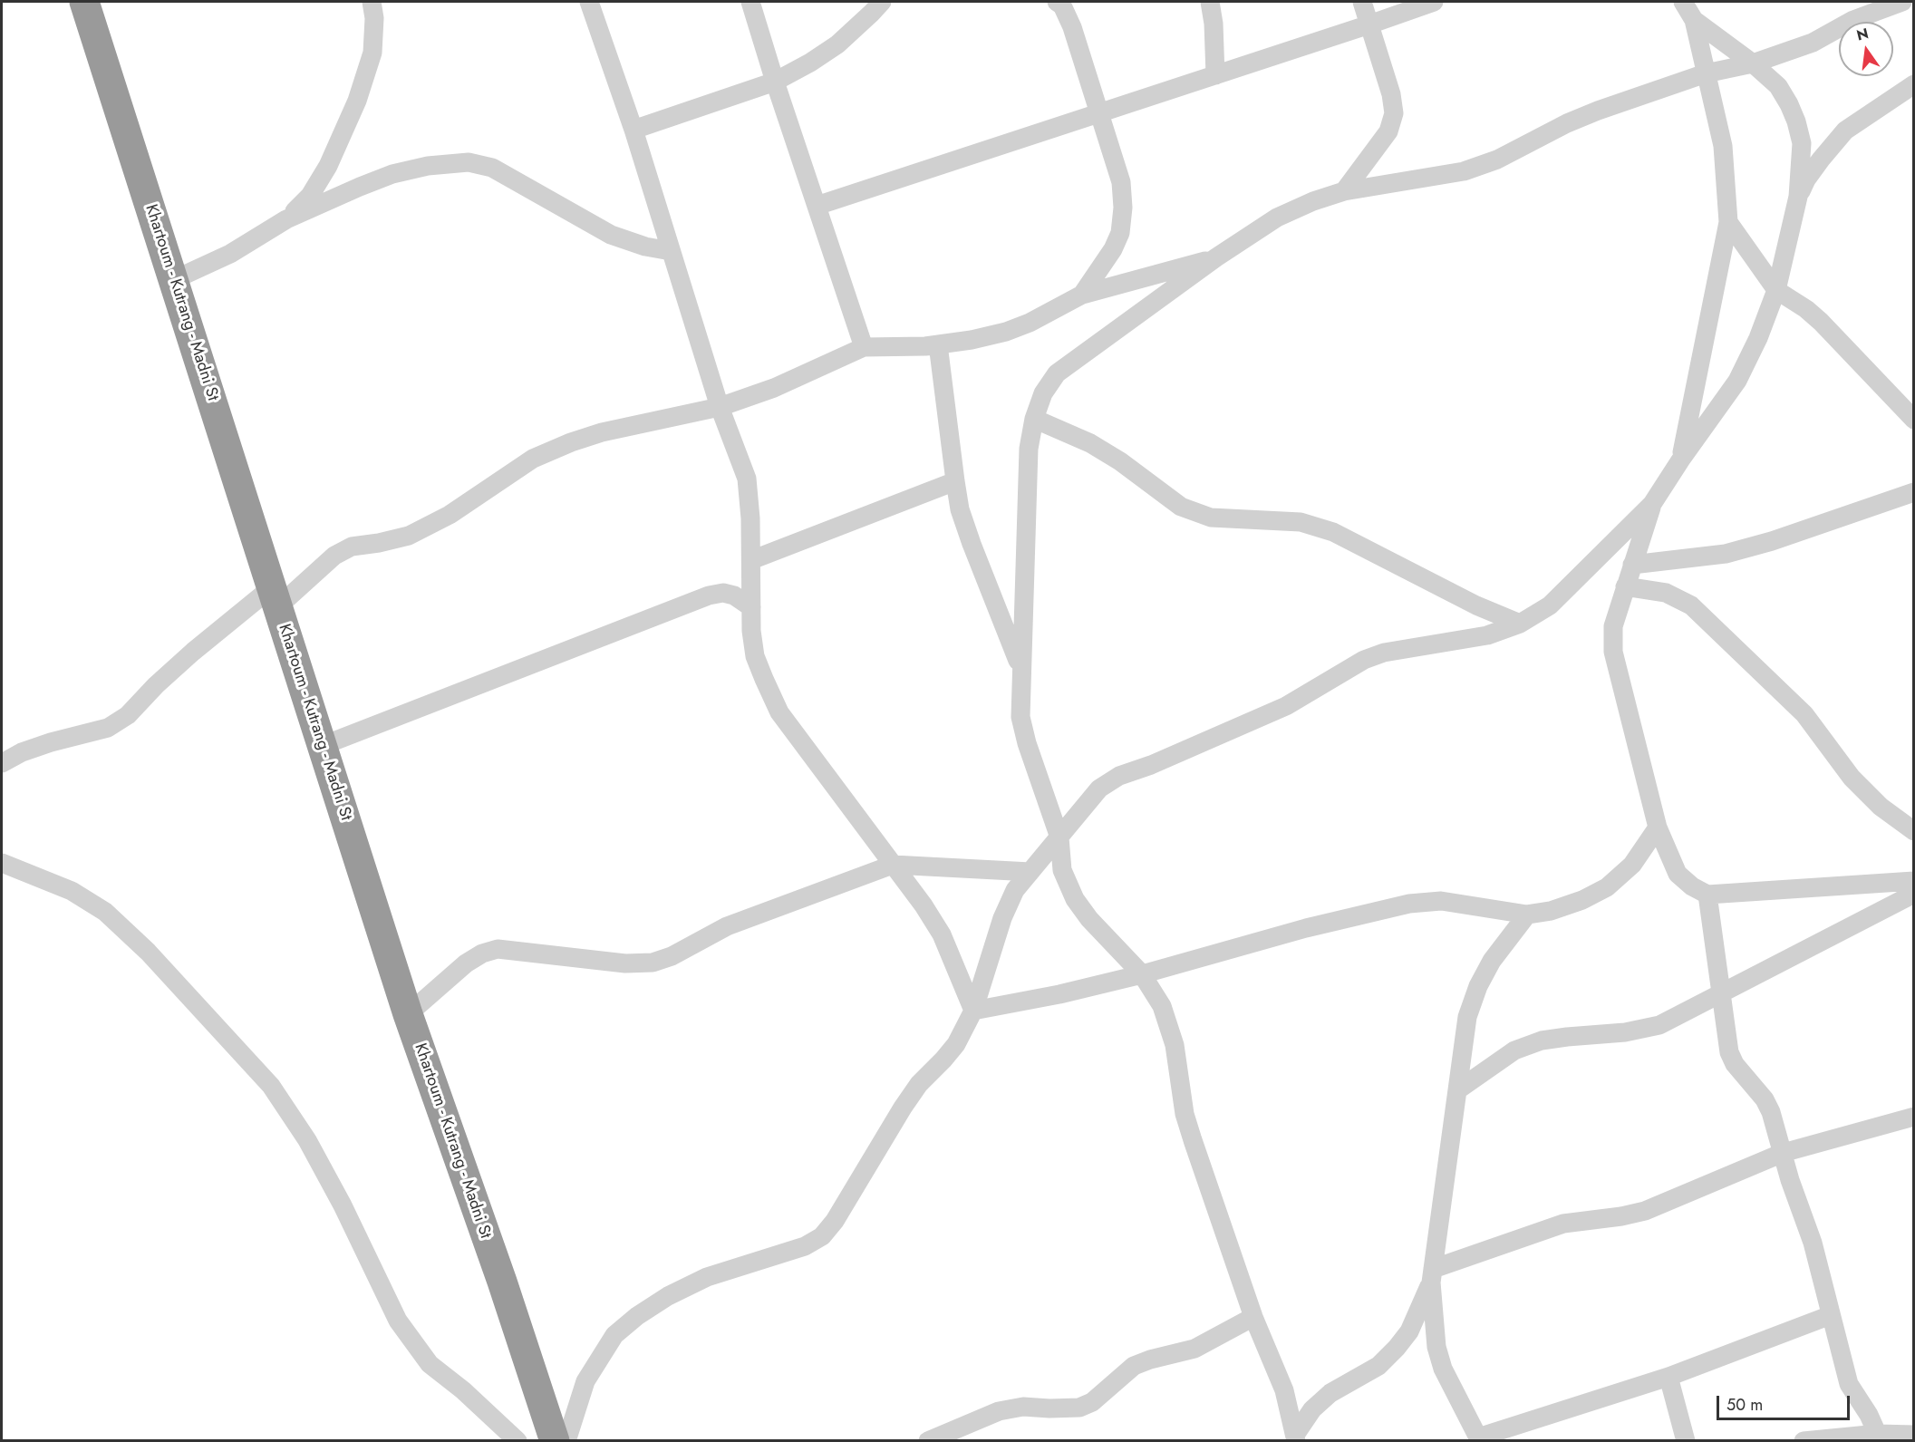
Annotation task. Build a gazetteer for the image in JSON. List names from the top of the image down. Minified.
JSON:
{"streets":{"highway":["Khartoum - Kutrang - Madni St"]},"scale_bar":"50 m","north":"top"}
